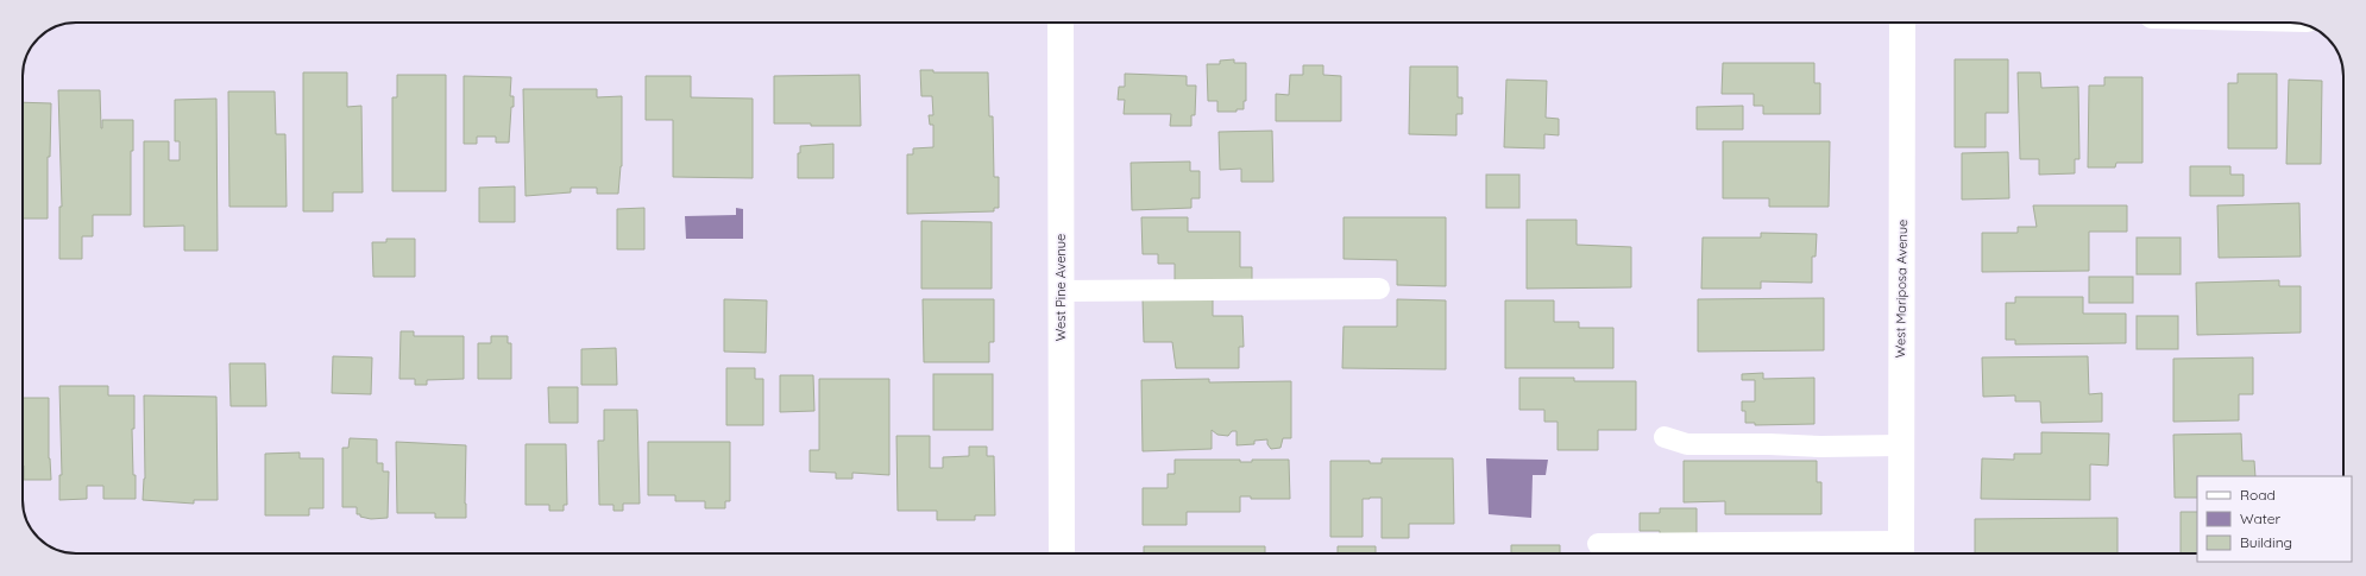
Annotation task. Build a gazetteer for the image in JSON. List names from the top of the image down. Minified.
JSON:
{"streets":{"street":["West Pine Avenue","West Mariposa Avenue"]},"legend":["Road","Water","Building"]}
